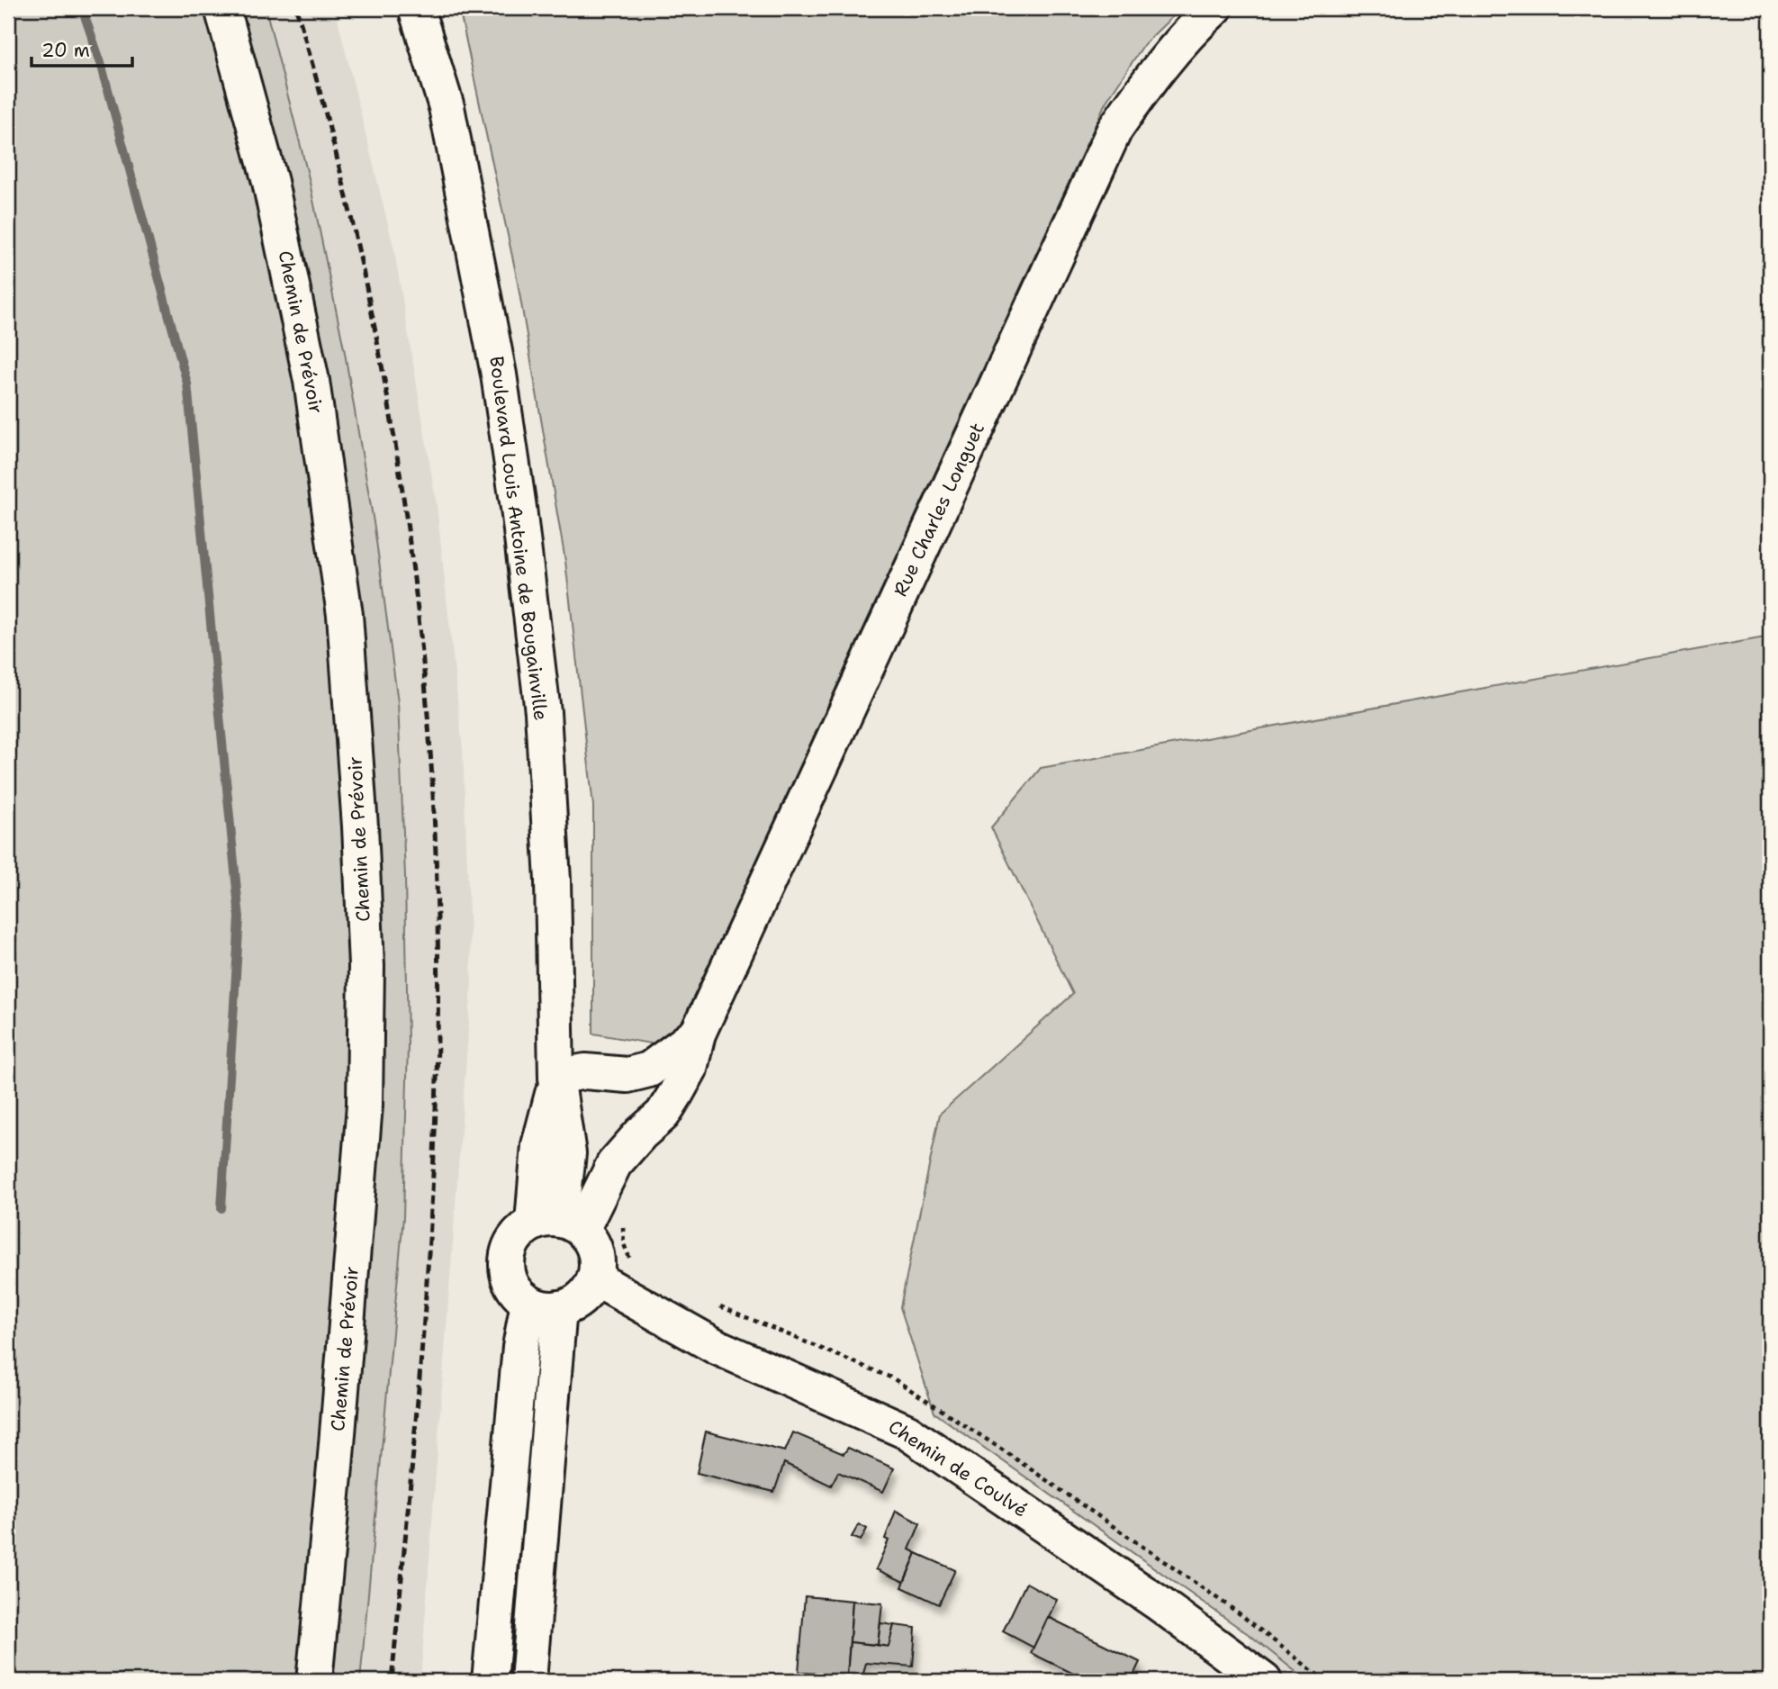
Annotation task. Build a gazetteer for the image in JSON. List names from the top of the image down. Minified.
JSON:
{"streets":{"street":["Chemin de Prévoir","Rue Charles Longuet","Boulevard Louis Antoine de Bougainville","Chemin de Coulvé"]},"crossings":[["Rue Charles Longuet","Boulevard Louis Antoine de Bougainville"],["Rue Charles Longuet","Chemin de Coulvé"],["Boulevard Louis Antoine de Bougainville","Chemin de Coulvé"]],"scale_bar":"20 m"}
